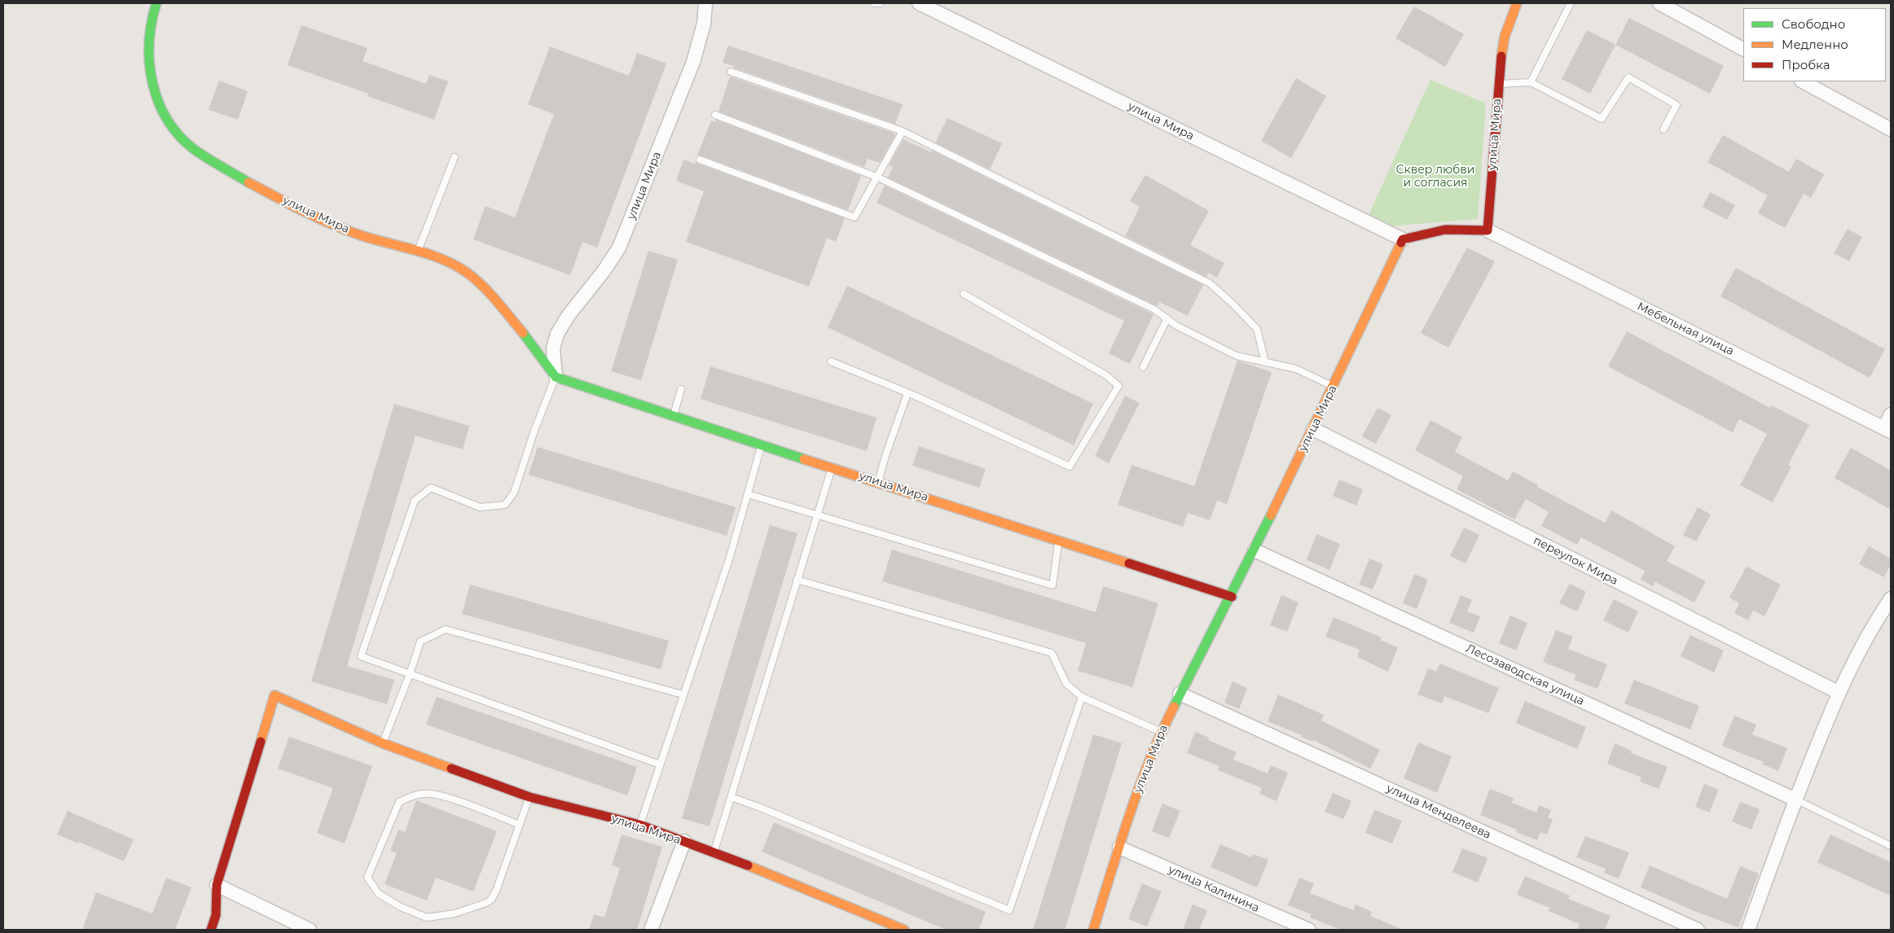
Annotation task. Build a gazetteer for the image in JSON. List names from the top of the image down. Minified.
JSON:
{"streets":{"street":["улица Мира","Мебельная улица","переулок Мира","Лесозаводская улица","улица Менделеева","улица Калинина"]},"crossings":[["улица Мира","Мебельная улица"],["улица Мира","переулок Мира"],["улица Мира","Лесозаводская улица"],["улица Мира","улица Менделеева"],["улица Мира","улица Калинина"]],"parks":["Сквер любви и согласия"],"legend":["Свободно","Медленно","Пробка"]}
